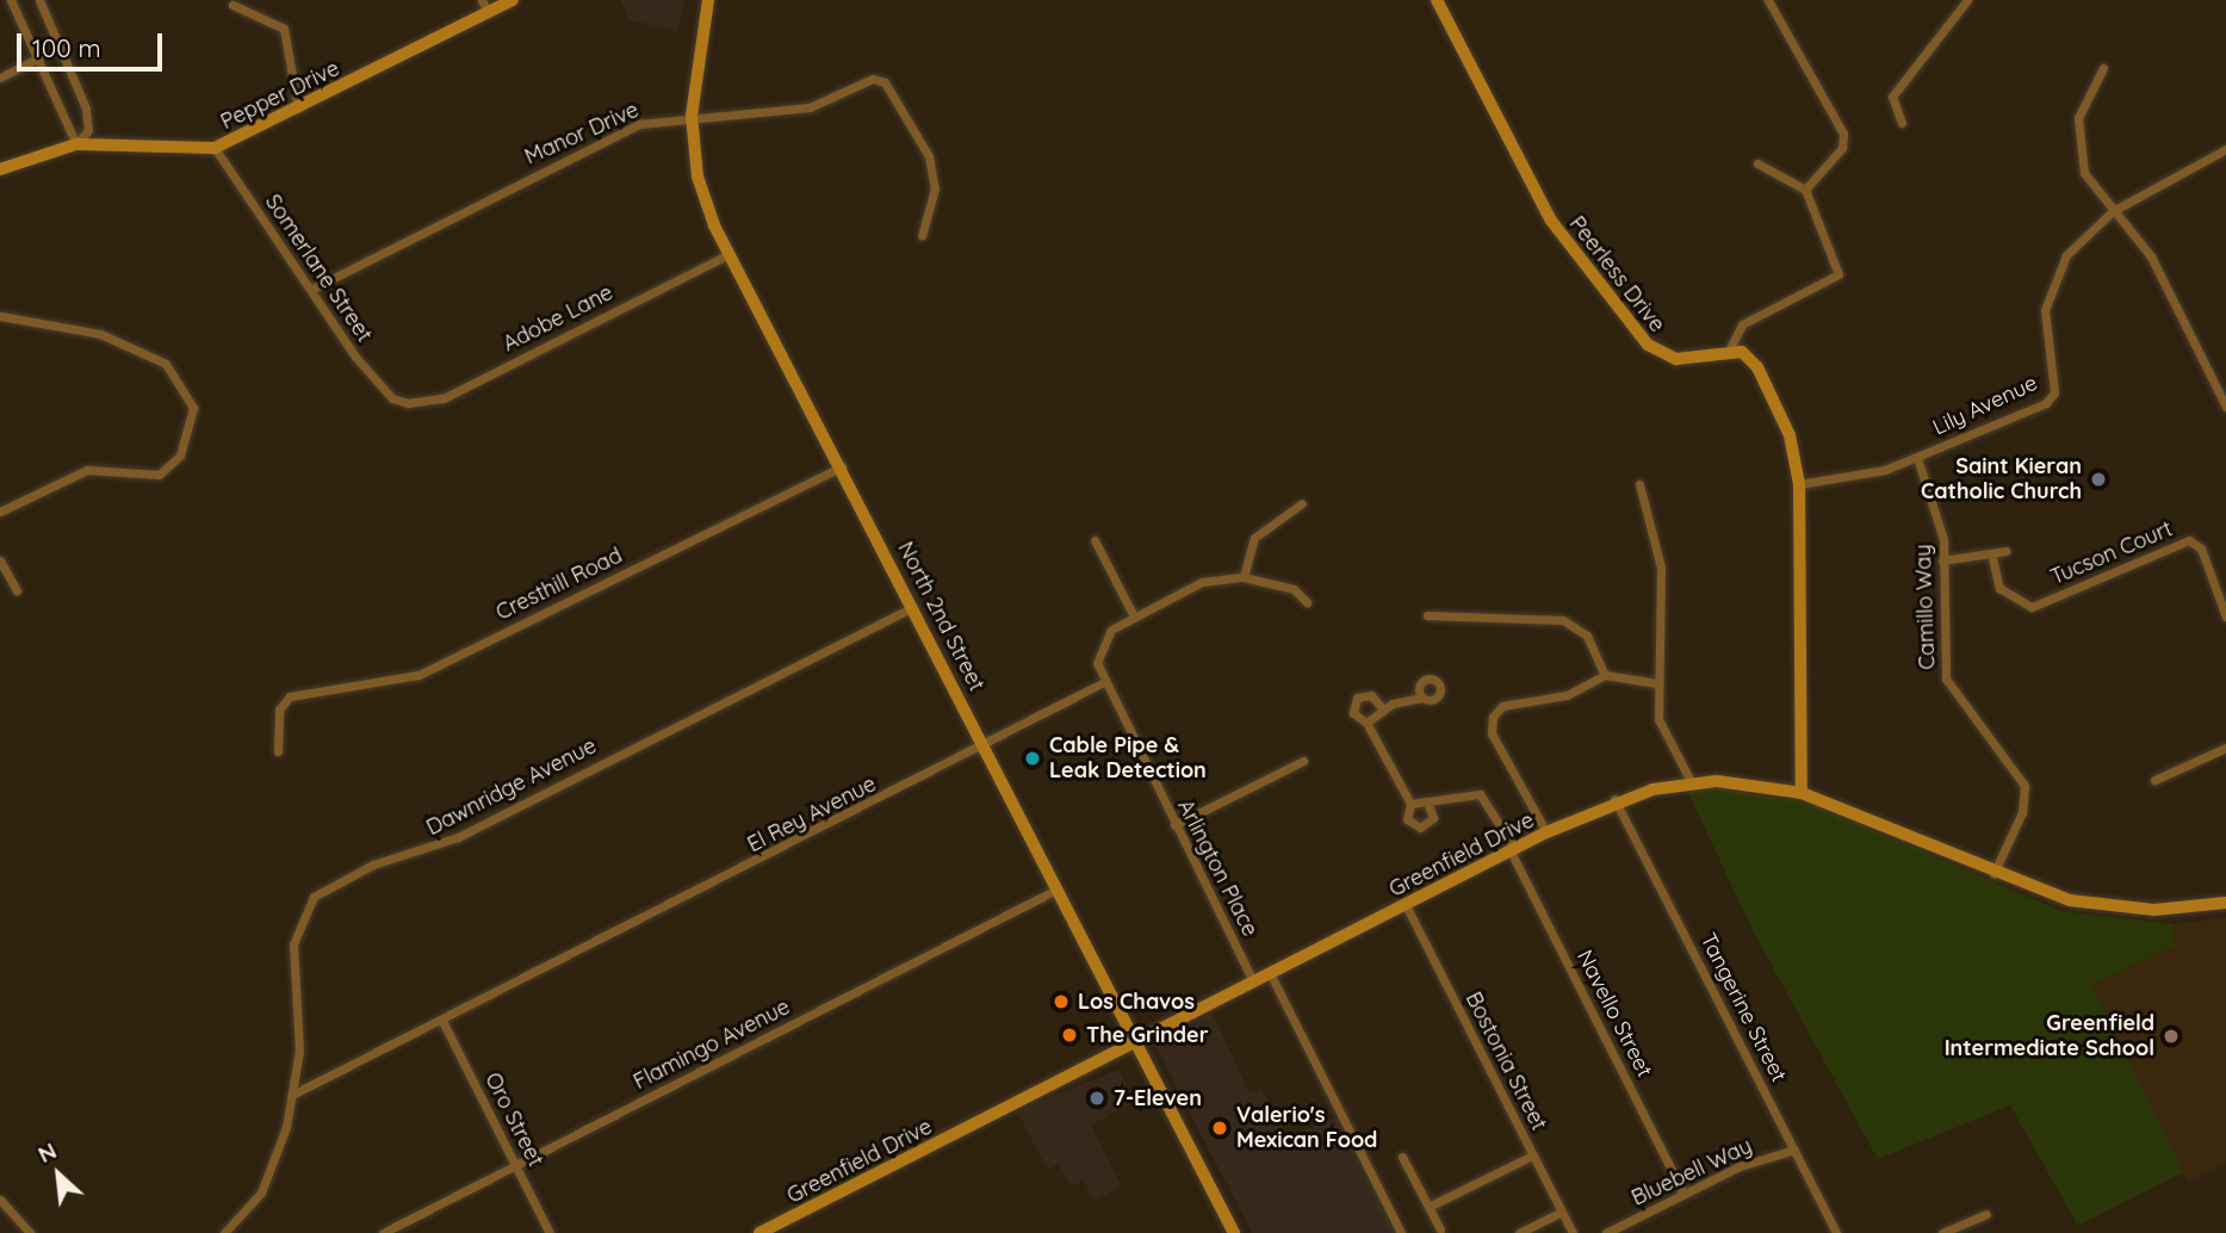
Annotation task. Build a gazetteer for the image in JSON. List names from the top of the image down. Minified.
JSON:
{"streets":{"main road":["Pepper Drive","Peerless Drive","North 2nd Street","Greenfield Drive"],"street":["Manor Drive","Somerlane Street","Adobe Lane","Lily Avenue","Tucson Court","Cresthill Road","Camillo Way","Dawnridge Avenue","El Rey Avenue","Arlington Place","Tangerine Street","Navello Street","Flamingo Avenue","Bostonia Street","Oro Street","Bluebell Way"]},"crossings":[["Pepper Drive","Somerlane Street"],["Manor Drive","Somerlane Street"],["Manor Drive","North 2nd Street"],["Somerlane Street","Adobe Lane"],["Adobe Lane","North 2nd Street"],["Lily Avenue","Camillo Way"],["Cresthill Road","North 2nd Street"],["Camillo Way","Greenfield Drive"],["North 2nd Street","Dawnridge Avenue"],["North 2nd Street","El Rey Avenue"],["North 2nd Street","Greenfield Drive"],["North 2nd Street","Flamingo Avenue"],["Dawnridge Avenue","El Rey Avenue"],["El Rey Avenue","Arlington Place"],["El Rey Avenue","Oro Street"],["Greenfield Drive","Arlington Place"],["Greenfield Drive","Tangerine Street"],["Greenfield Drive","Navello Street"],["Greenfield Drive","Bostonia Street"],["Tangerine Street","Bluebell Way"],["Navello Street","Bluebell Way"],["Flamingo Avenue","Oro Street"]],"places":["Saint Kieran Catholic Church","Cable Pipe & Leak Detection","Los Chavos","The Grinder","Greenfield Intermediate School","7-Eleven","Valerio's Mexican Food"],"scale_bar":"100 m","north":"top left"}
